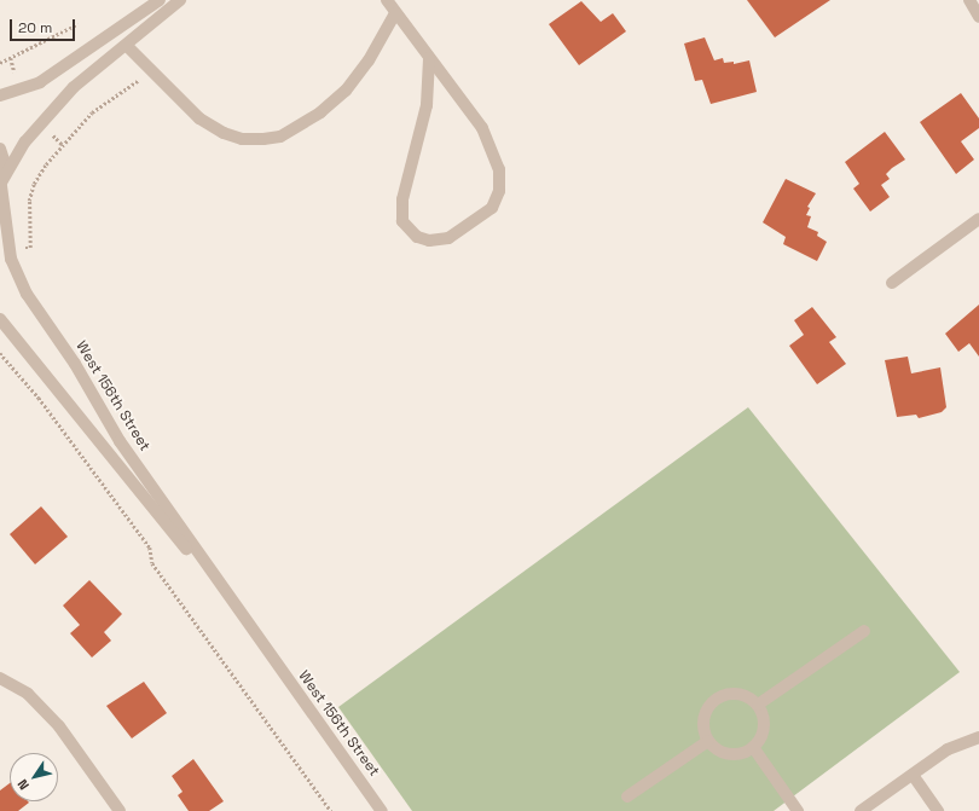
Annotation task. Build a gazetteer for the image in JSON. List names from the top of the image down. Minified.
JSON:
{"streets":{"street":["West 156th Street"]},"scale_bar":"20 m","north":"bottom left"}
